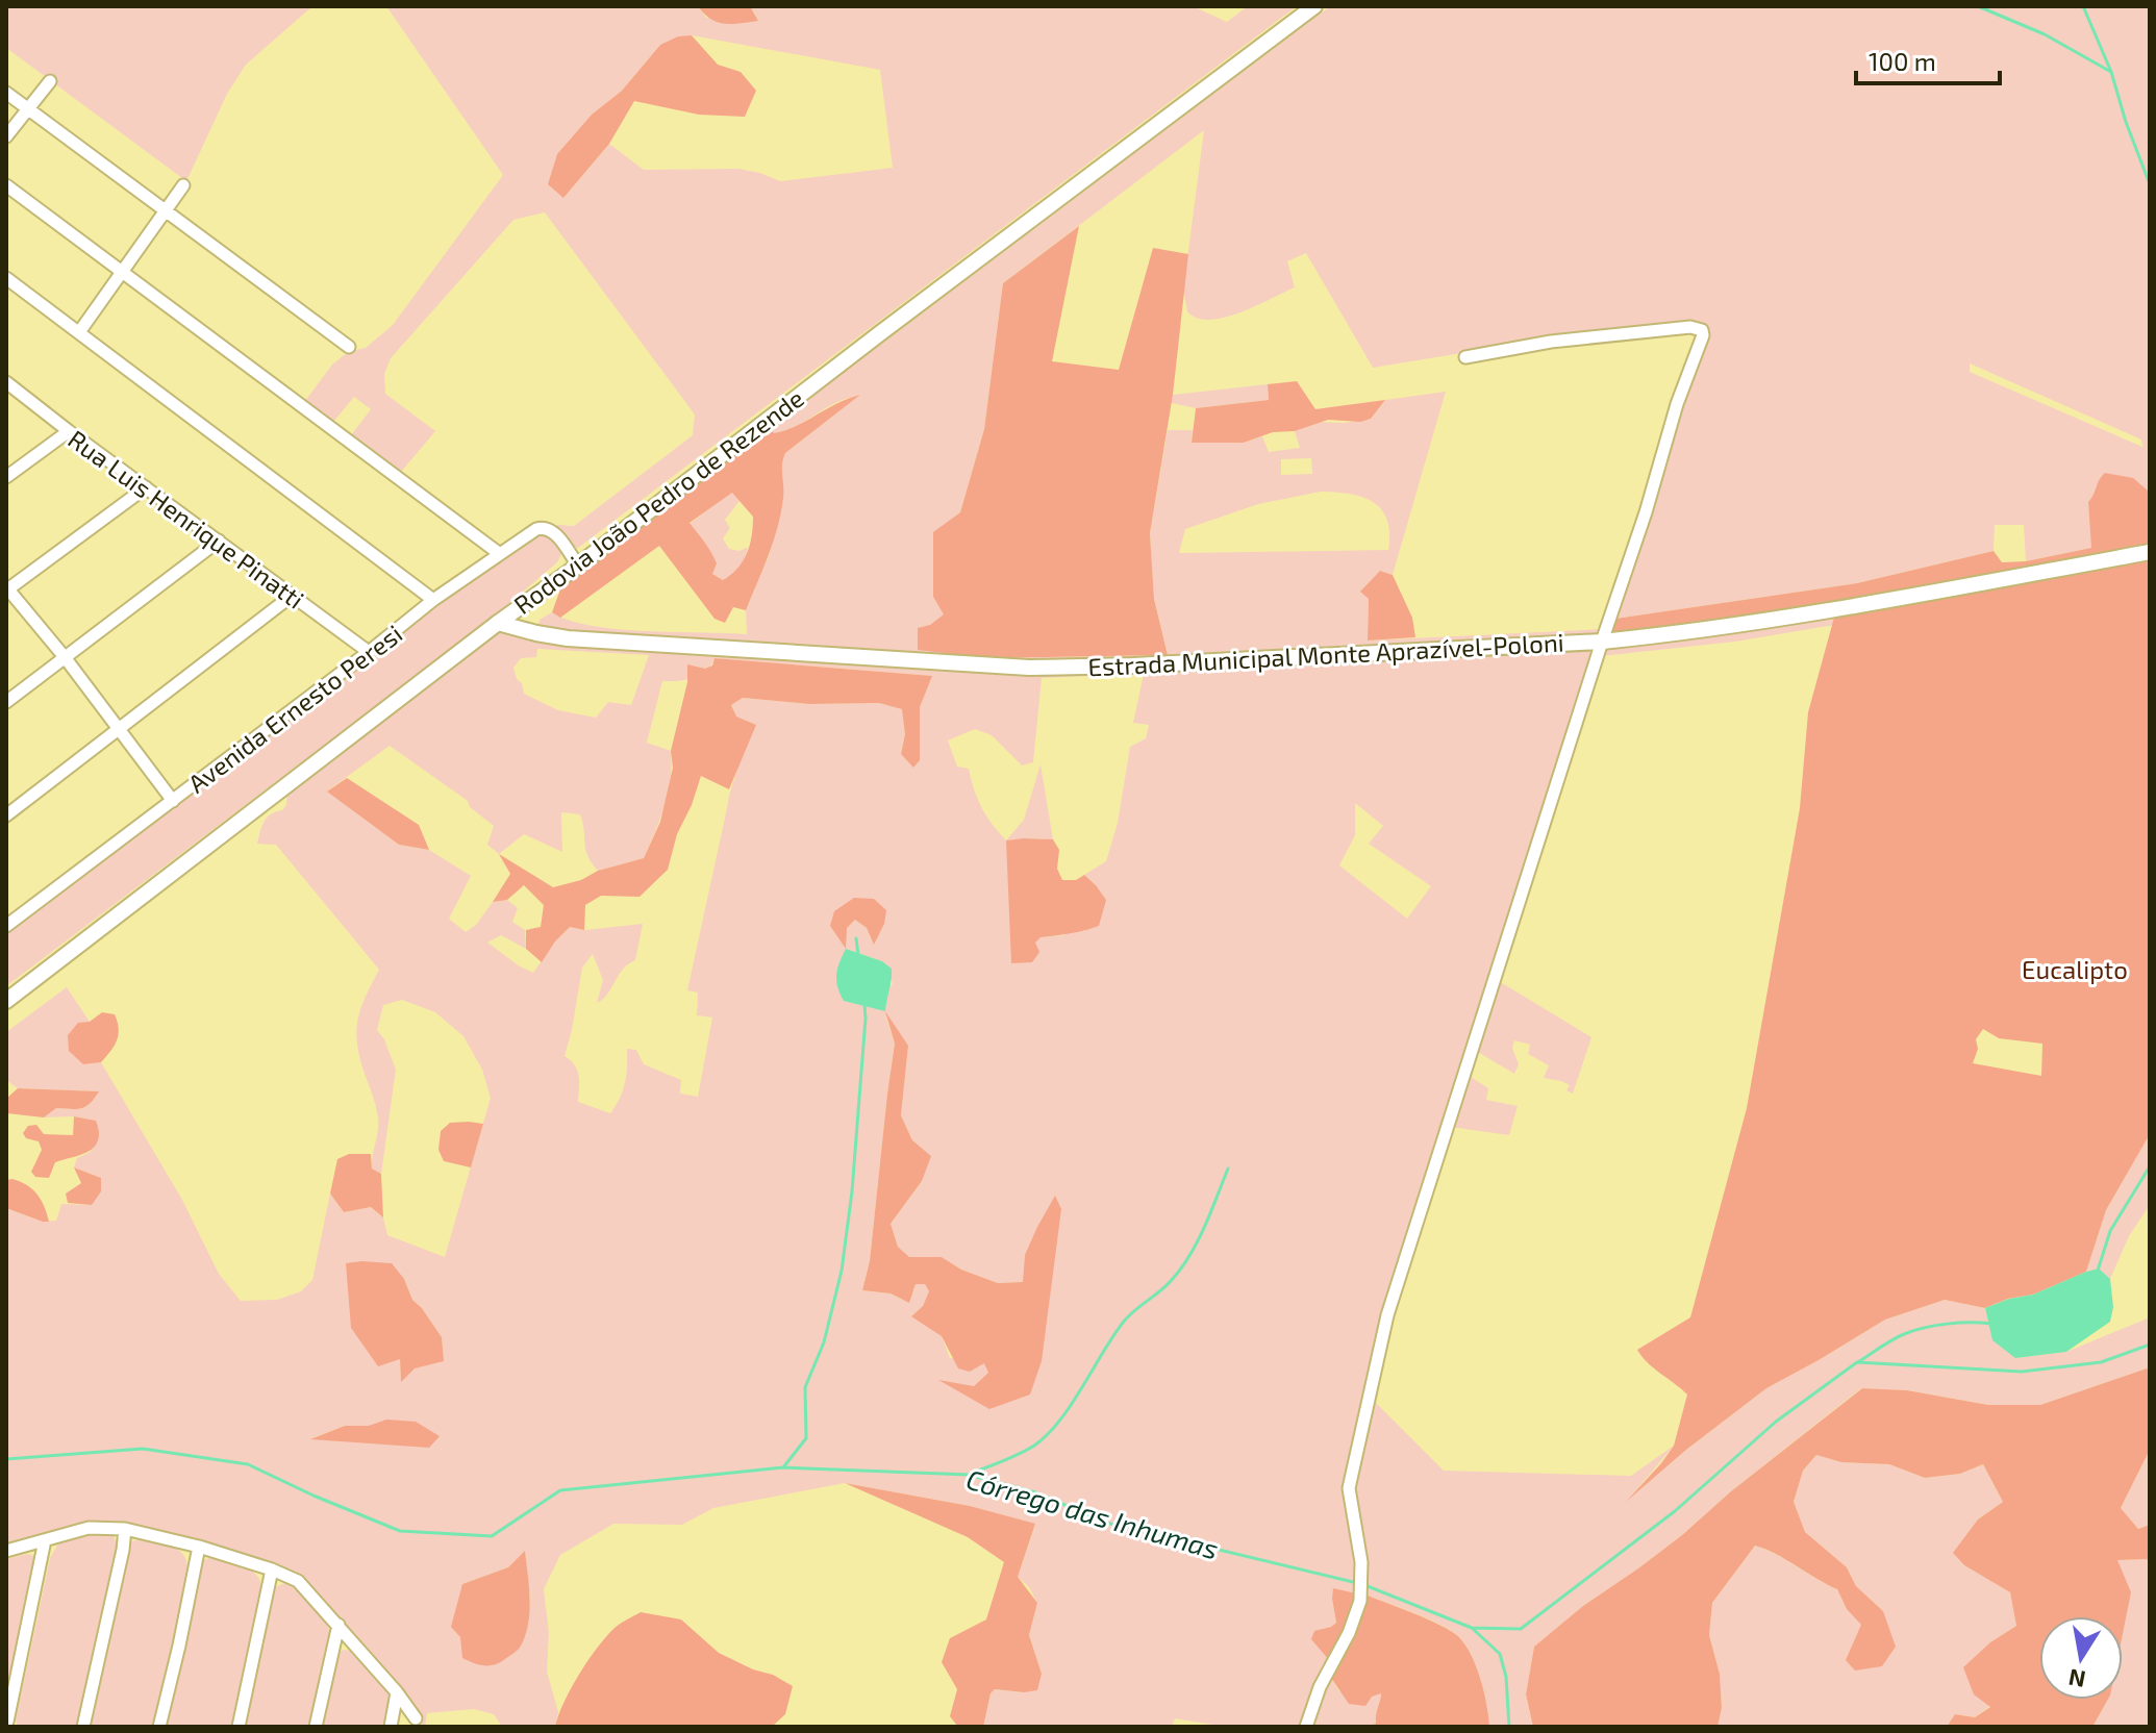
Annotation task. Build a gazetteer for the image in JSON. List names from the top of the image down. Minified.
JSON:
{"streets":{"street":["Rodovia João Pedro de Rezende","Rua Luis Henrique Pinatti","Estrada Municipal Monte Aprazível-Poloni","Avenida Ernesto Peresi"]},"crossings":[["Rodovia João Pedro de Rezende","Estrada Municipal Monte Aprazível-Poloni"],["Rodovia João Pedro de Rezende","Avenida Ernesto Peresi"],["Rua Luis Henrique Pinatti","Avenida Ernesto Peresi"]],"water":["Córrego das Inhumas"],"parks":["Eucalipto"],"scale_bar":"100 m","north":"bottom"}
